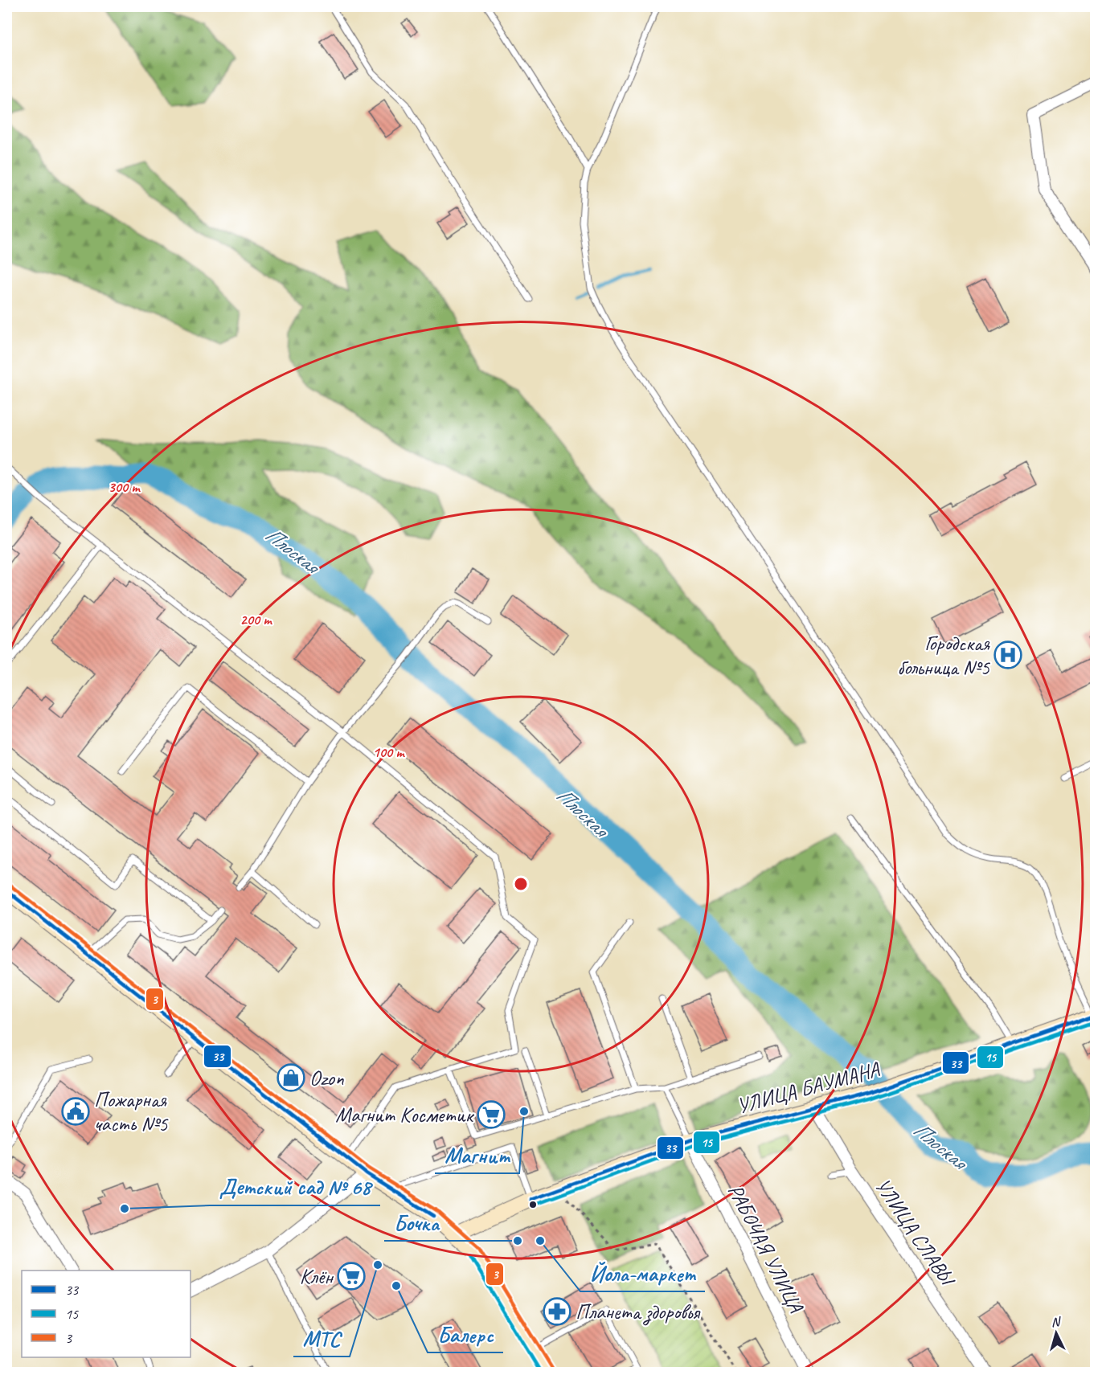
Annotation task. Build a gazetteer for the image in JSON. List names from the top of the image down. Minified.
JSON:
{"streets":{"main road":["УЛИЦА БАУМАНА"],"street":["УЛИЦА СЛАВЫ","РАБОЧАЯ УЛИЦА"]},"crossings":[["УЛИЦА БАУМАНА","УЛИЦА СЛАВЫ"],["УЛИЦА БАУМАНА","РАБОЧАЯ УЛИЦА"]],"water":["Плоская"],"places":{"hospital":["Городская больница №5"],"shop":["Ozon"],"public building":["Пожарная часть №5"],"other":["Магнит","Детский сад № 68","Бочка","Йола-маркет","МТС","Балерс"],"supermarket":["Магнит Косметик","Клён"],"pharmacy":["Планета здоровья"]},"lines":["transit line 3","transit line 33","transit line 15"],"legend":["33","15","3"],"north":"top","rings":["300 m","200 m","100 m"]}
